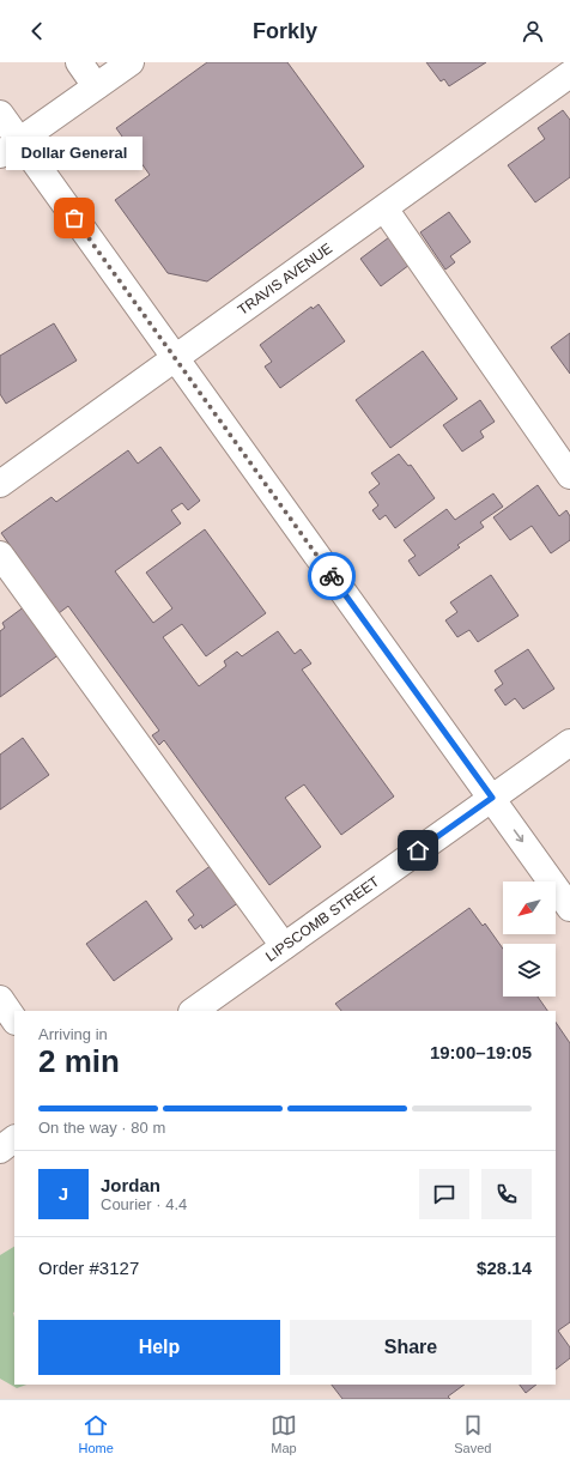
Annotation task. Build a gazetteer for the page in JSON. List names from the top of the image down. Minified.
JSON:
{"streets":{"street":["TRAVIS AVENUE","LIPSCOMB STREET"]},"places":["Dollar General"],"north":"bottom left","page":{"header":"Forkly","bubble":"Dollar General","heading":["2 min","Arriving in","19:00–19:05"],"panel":["Jordan","Courier · 4.4","Order #3127","$28.14"],"bar":"On the way · 80 m","round":"J","buttons":["Help","Share"],"tabs":["Home","Map","Saved"]}}
